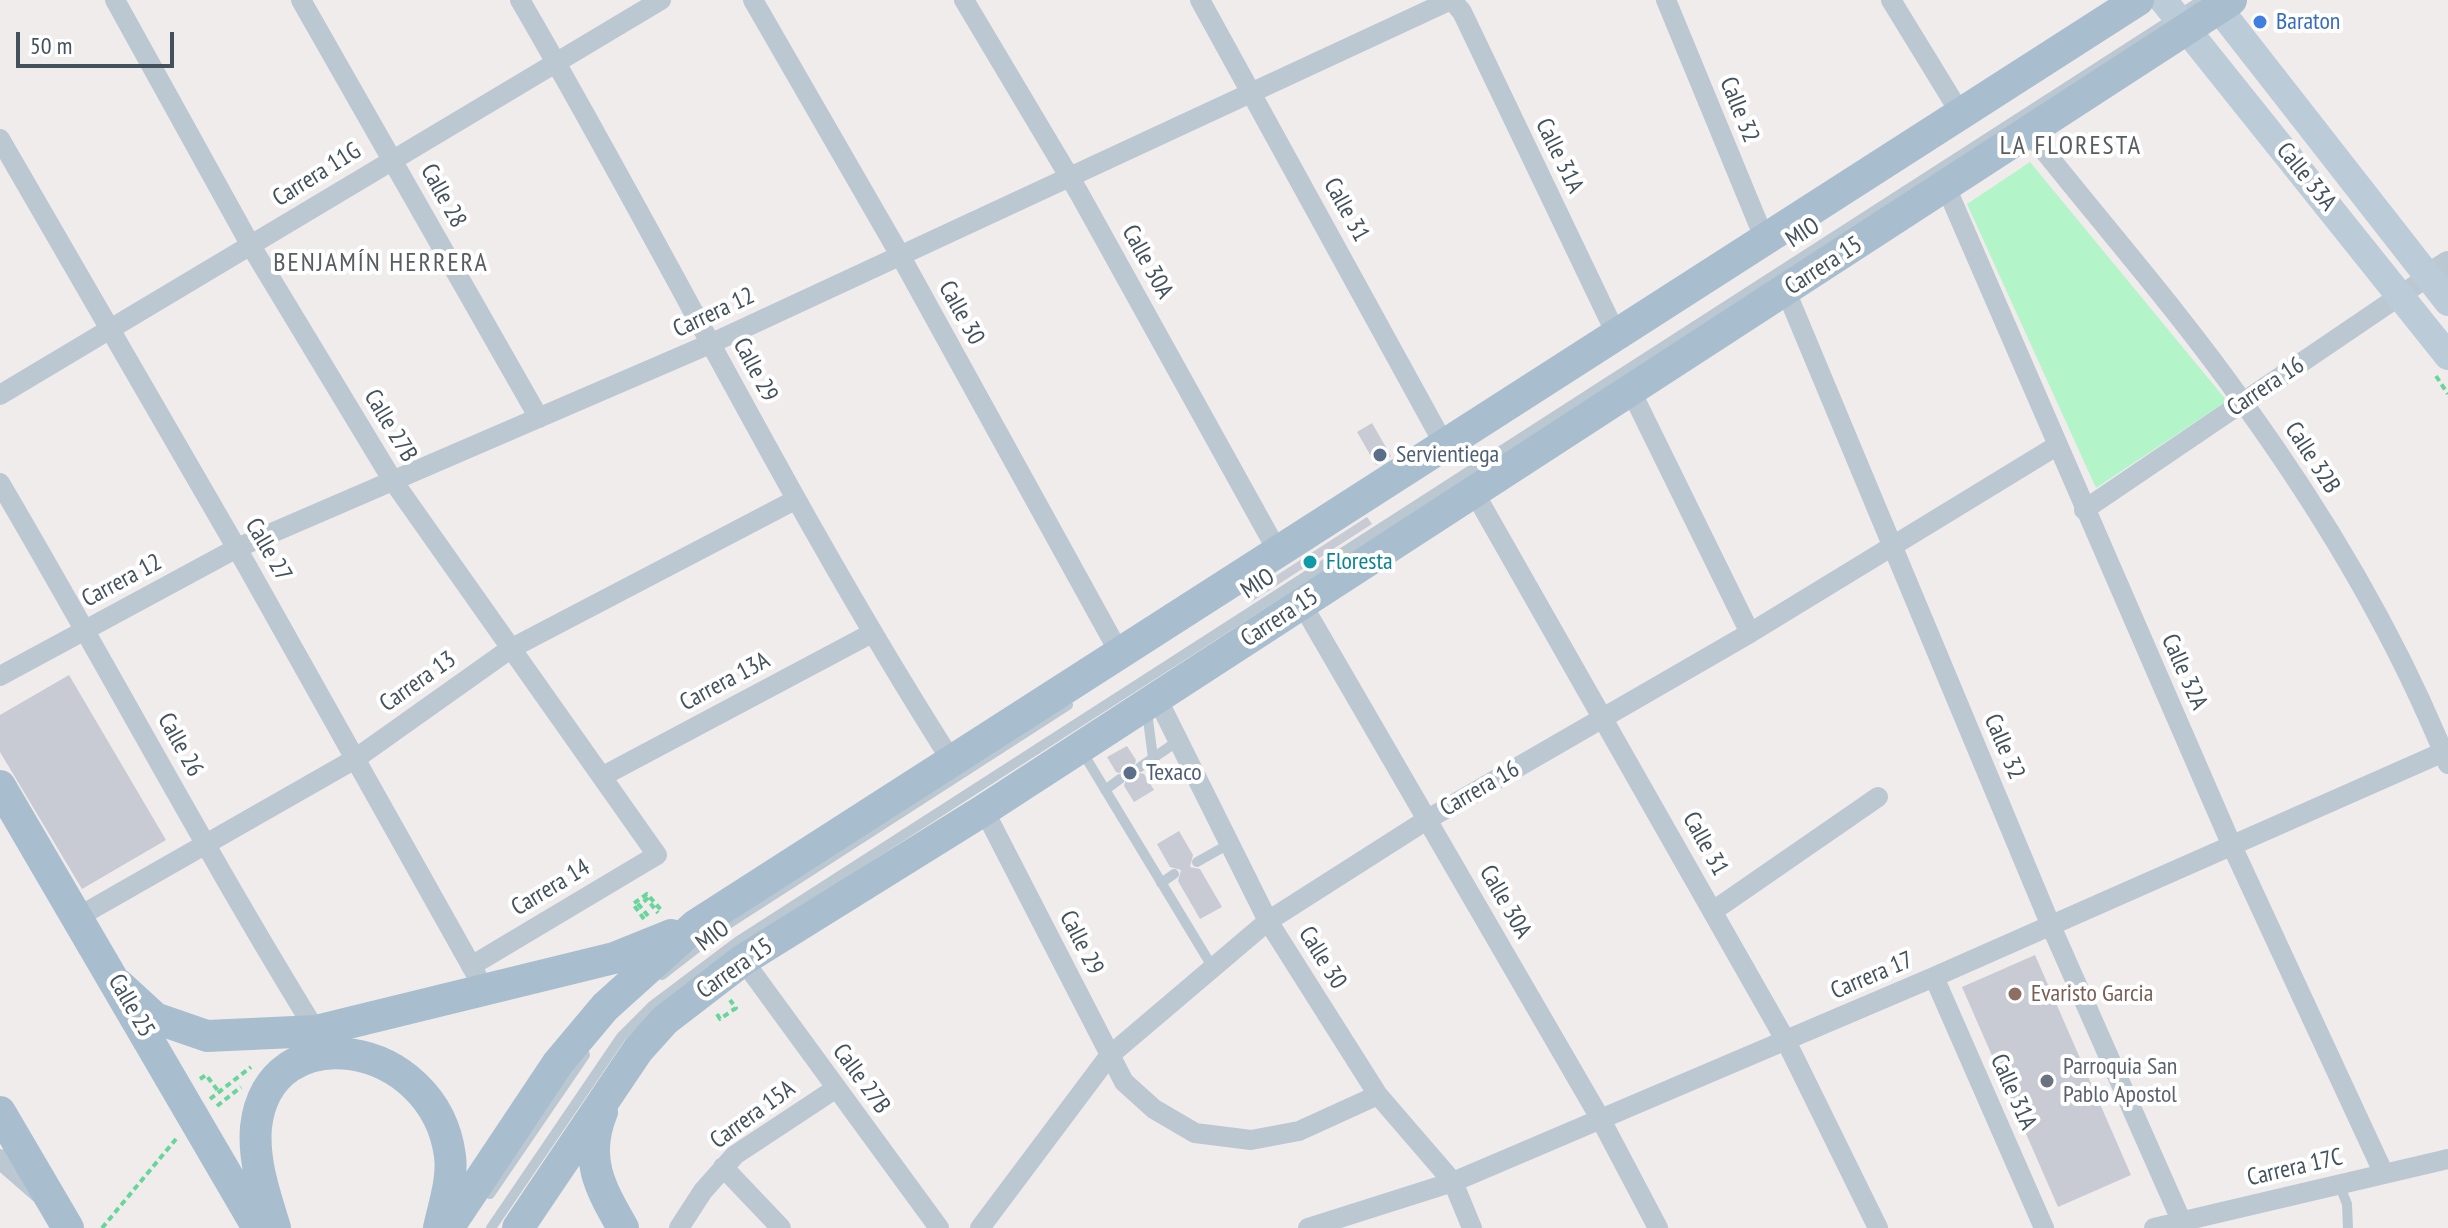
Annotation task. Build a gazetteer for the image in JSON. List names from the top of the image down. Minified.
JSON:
{"streets":{"main road":["Calle 33A","Carrera 15","Calle 25"],"street":["Calle 32","Calle 31A","Carrera 11G","Calle 28","Calle 31","Calle 30A","Carrera 12","Calle 30","Calle 29","Carrera 16","Calle 27B","Calle 32B","Calle 27","Calle 32A","Carrera 13","Carrera 13A","Calle 26","Carrera 14","Carrera 17","Carrera 15A","Carrera 17C"],"lane":["MIO"]},"crossings":[["Calle 32","Carrera 15"],["Calle 32","Carrera 16"],["Calle 32","Carrera 17"],["Calle 32","Carrera 17C"],["Calle 31A","Carrera 15"],["Calle 31A","Carrera 12"],["Calle 31A","Carrera 17"],["Carrera 11G","Calle 28"],["Carrera 11G","Calle 29"],["Carrera 11G","Calle 27B"],["Carrera 11G","Calle 27"],["Calle 33A","MIO"],["Calle 33A","Carrera 15"],["Calle 33A","Carrera 16"],["Calle 28","Carrera 12"],["Calle 31","Carrera 15"],["Calle 31","Carrera 12"],["Calle 31","Carrera 16"],["Calle 31","Carrera 17"],["MIO","Carrera 15"],["Calle 30A","Carrera 15"],["Calle 30A","Carrera 12"],["Calle 30A","Carrera 16"],["Calle 30A","Carrera 17"],["Carrera 15","Calle 30"],["Carrera 15","Calle 29"],["Carrera 15","Calle 27B"],["Carrera 15","Calle 32B"],["Carrera 15","Calle 32A"],["Carrera 12","Calle 30"],["Carrera 12","Calle 29"],["Carrera 12","Calle 27B"],["Carrera 12","Calle 27"],["Carrera 12","Calle 26"],["Calle 30","Calle 29"],["Calle 30","Carrera 16"],["Calle 30","Carrera 17"],["Calle 29","Carrera 16"],["Calle 29","Carrera 13"],["Calle 29","Carrera 13A"],["Carrera 16","Calle 32B"],["Carrera 16","Calle 32A"],["Calle 27B","Carrera 13"],["Calle 27B","Carrera 13A"],["Calle 27B","Carrera 14"],["Calle 27B","Carrera 15A"],["Calle 32B","Carrera 17"],["Calle 27","Carrera 13"],["Calle 27","Carrera 14"],["Calle 32A","Carrera 17"],["Calle 32A","Carrera 17C"],["Carrera 13","Calle 26"],["Carrera 13","Calle 25"]],"districts":["LA FLORESTA","BENJAMÍN HERRERA"],"places":["Baraton","Servientiega","Floresta","Texaco","Evaristo Garcia","Parroquia San Pablo Apostol"],"scale_bar":"50 m"}
